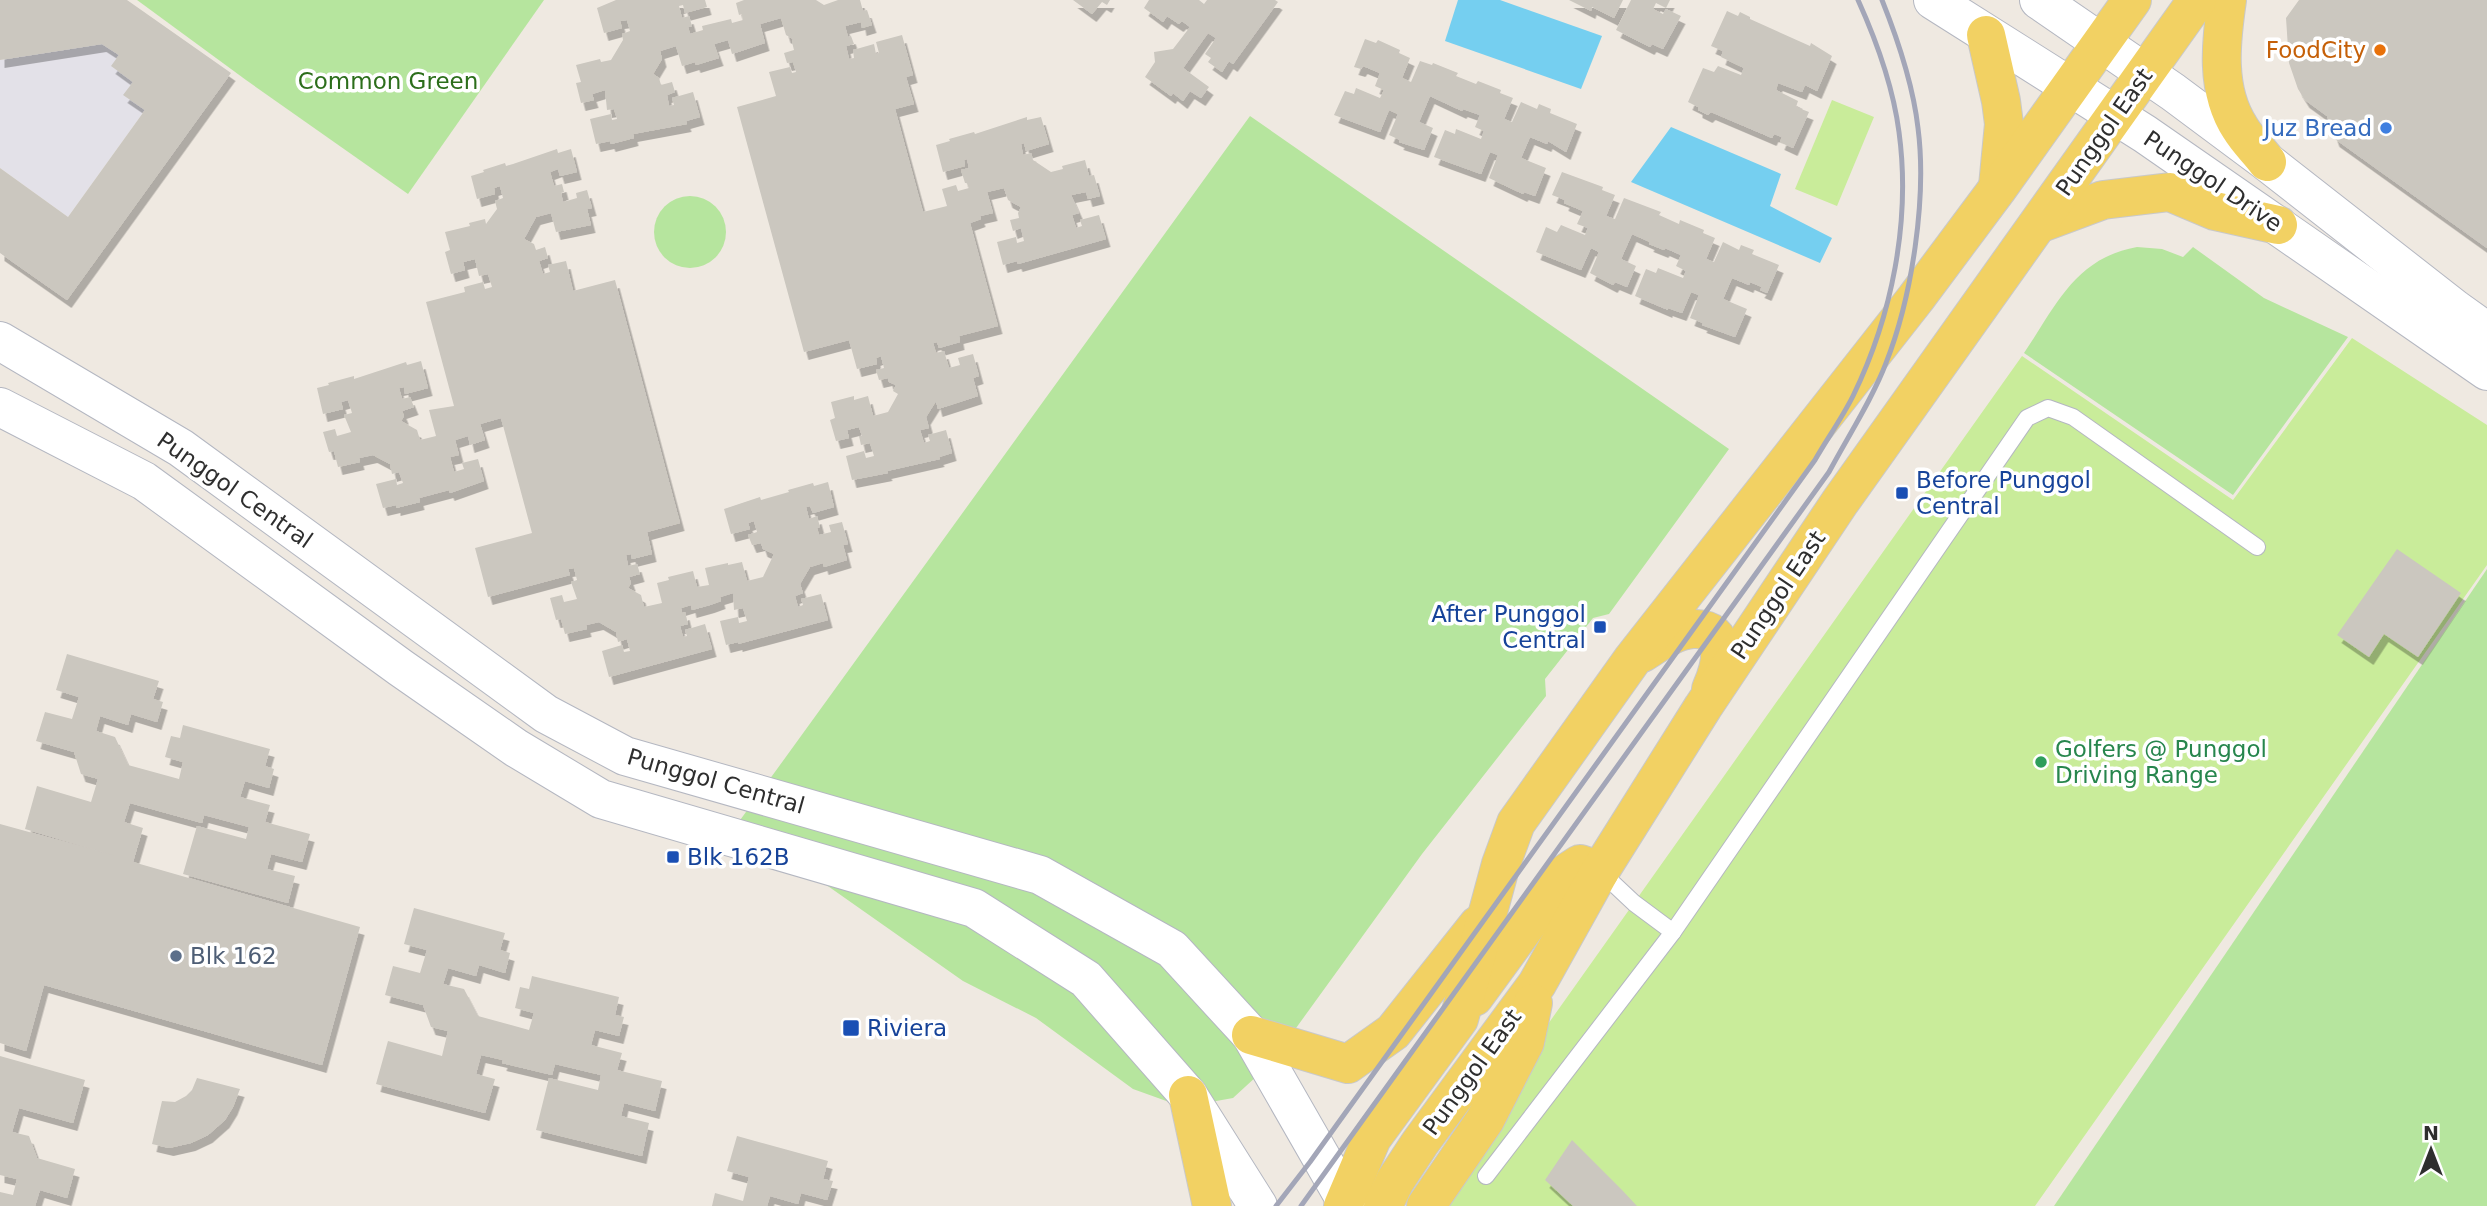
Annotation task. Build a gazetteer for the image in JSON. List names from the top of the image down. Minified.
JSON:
{"streets":{"main road":["Punggol East","Punggol Drive","Punggol Central"]},"crossings":[["Punggol East","Punggol Drive"],["Punggol East","Punggol Central"]],"parks":["Common Green"],"places":{"other":["FoodCity","Juz Bread","Golfers @ Punggol Driving Range","Blk 162"],"transit":["Before Punggol Central","After Punggol Central","Blk 162B","Riviera"]},"north":"top"}
